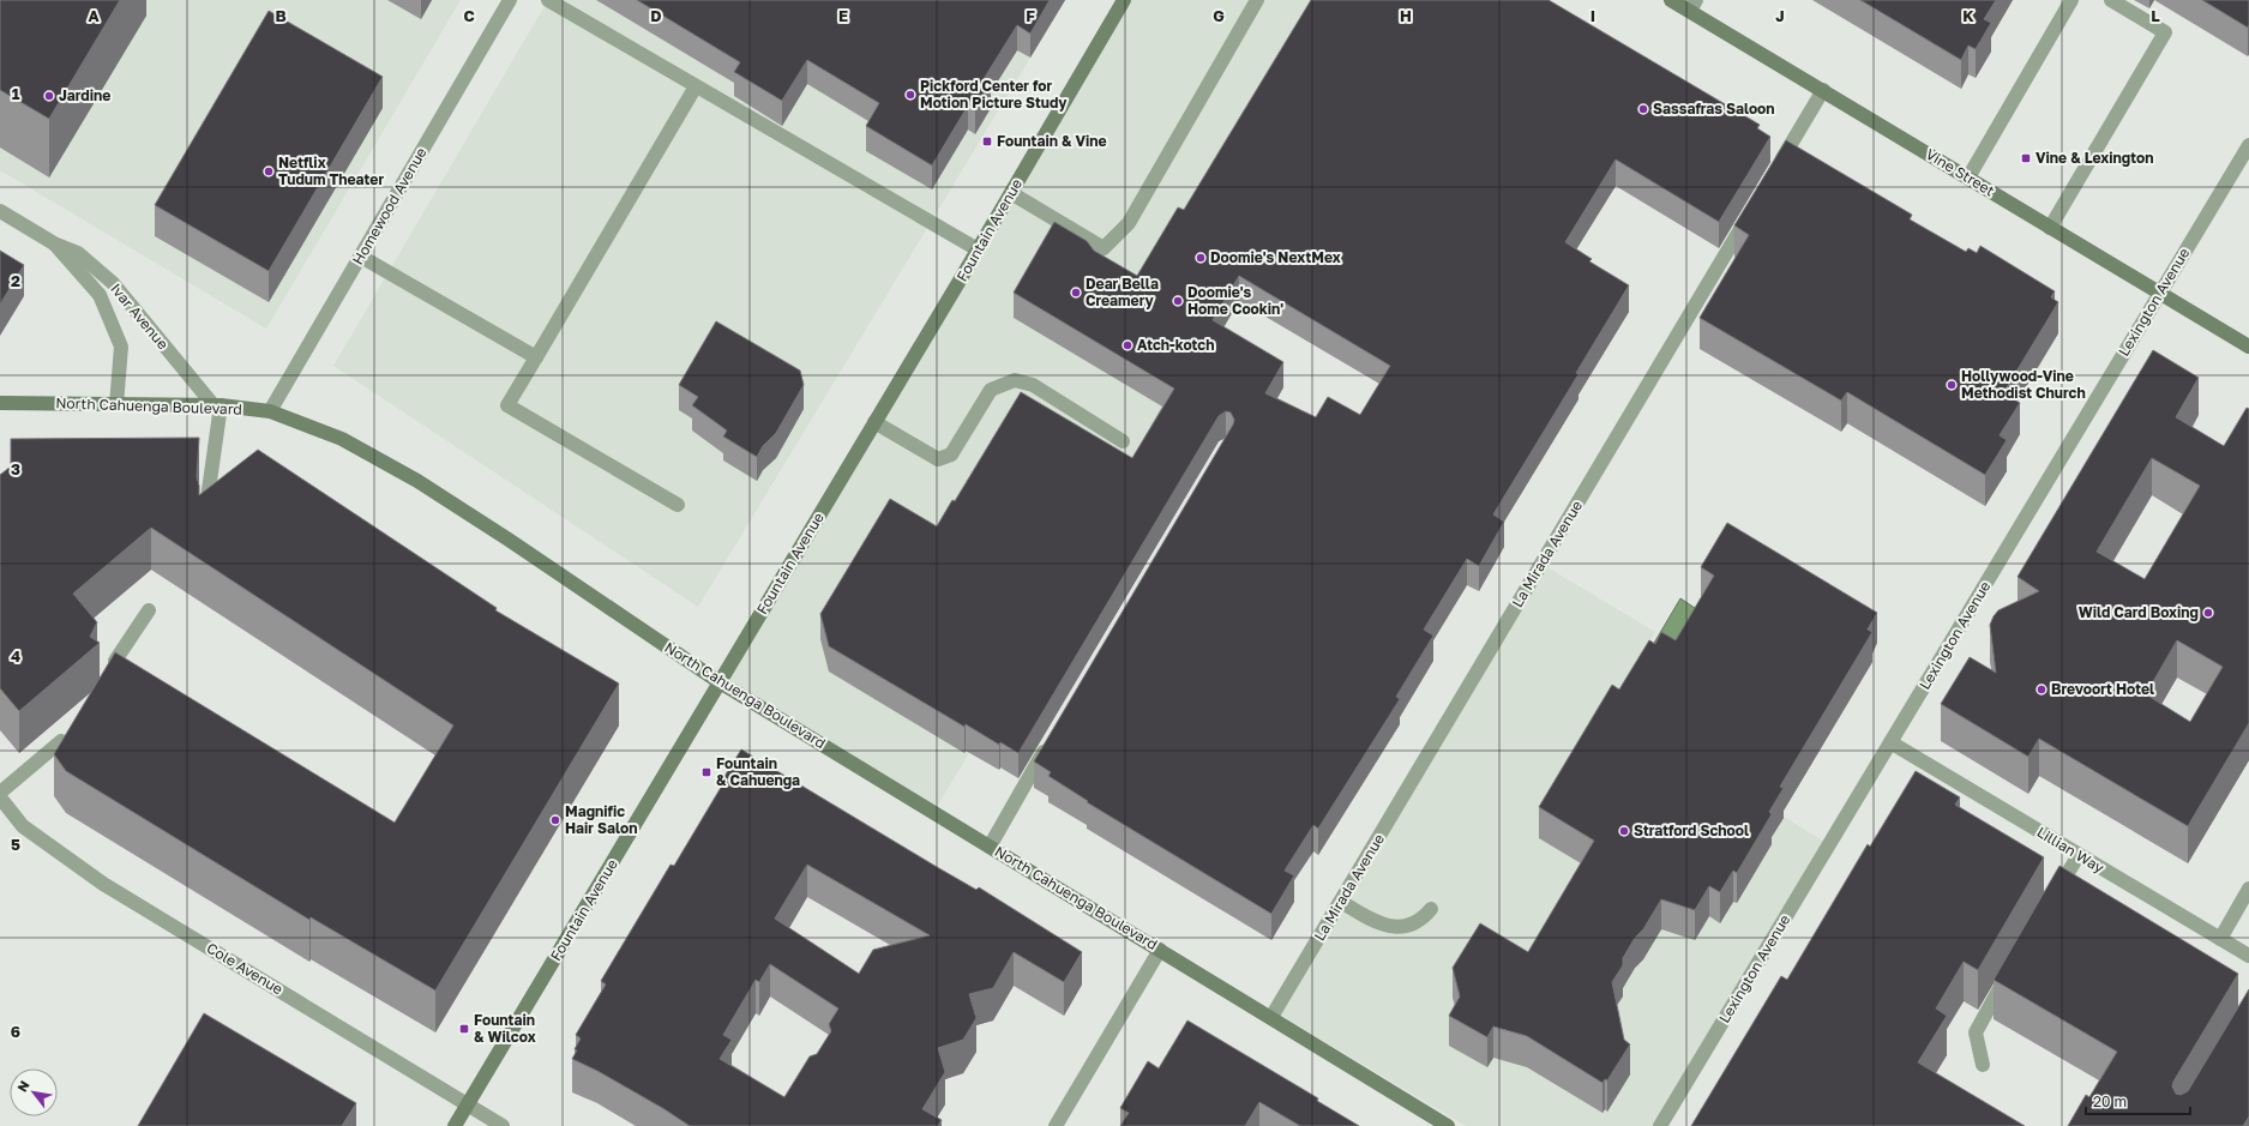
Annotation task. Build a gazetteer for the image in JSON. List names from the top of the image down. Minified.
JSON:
{"streets":{"main road":["Vine Street","Fountain Avenue","North Cahuenga Boulevard"],"street":["Homewood Avenue","Lexington Avenue","Ivar Avenue","La Mirada Avenue","Lillian Way","Cole Avenue"]},"crossings":[["Vine Street","Lexington Avenue"],["Homewood Avenue","North Cahuenga Boulevard"],["Fountain Avenue","North Cahuenga Boulevard"],["Fountain Avenue","Cole Avenue"],["Lexington Avenue","Lillian Way"],["Ivar Avenue","North Cahuenga Boulevard"],["North Cahuenga Boulevard","La Mirada Avenue"]],"places":{"other":["Pickford Center for Motion Picture Study","Jardine","Sassafras Saloon","Netflix Tudum Theater","Doomie's NextMex","Dear Bella Creamery","Doomie's Home Cookin'","Atch-kotch","Hollywood-Vine Methodist Church","Wild Card Boxing","Brevoort Hotel","Magnific Hair Salon","Stratford School"],"transit":["Fountain & Vine","Vine & Lexington","Fountain & Cahuenga","Fountain & Wilcox"]},"scale_bar":"20 m","north":"top left","grid":{"columns":["A","B","C","D","E","F","G","H","I","J","K","L"],"rows":["1","2","3","4","5","6"]}}
